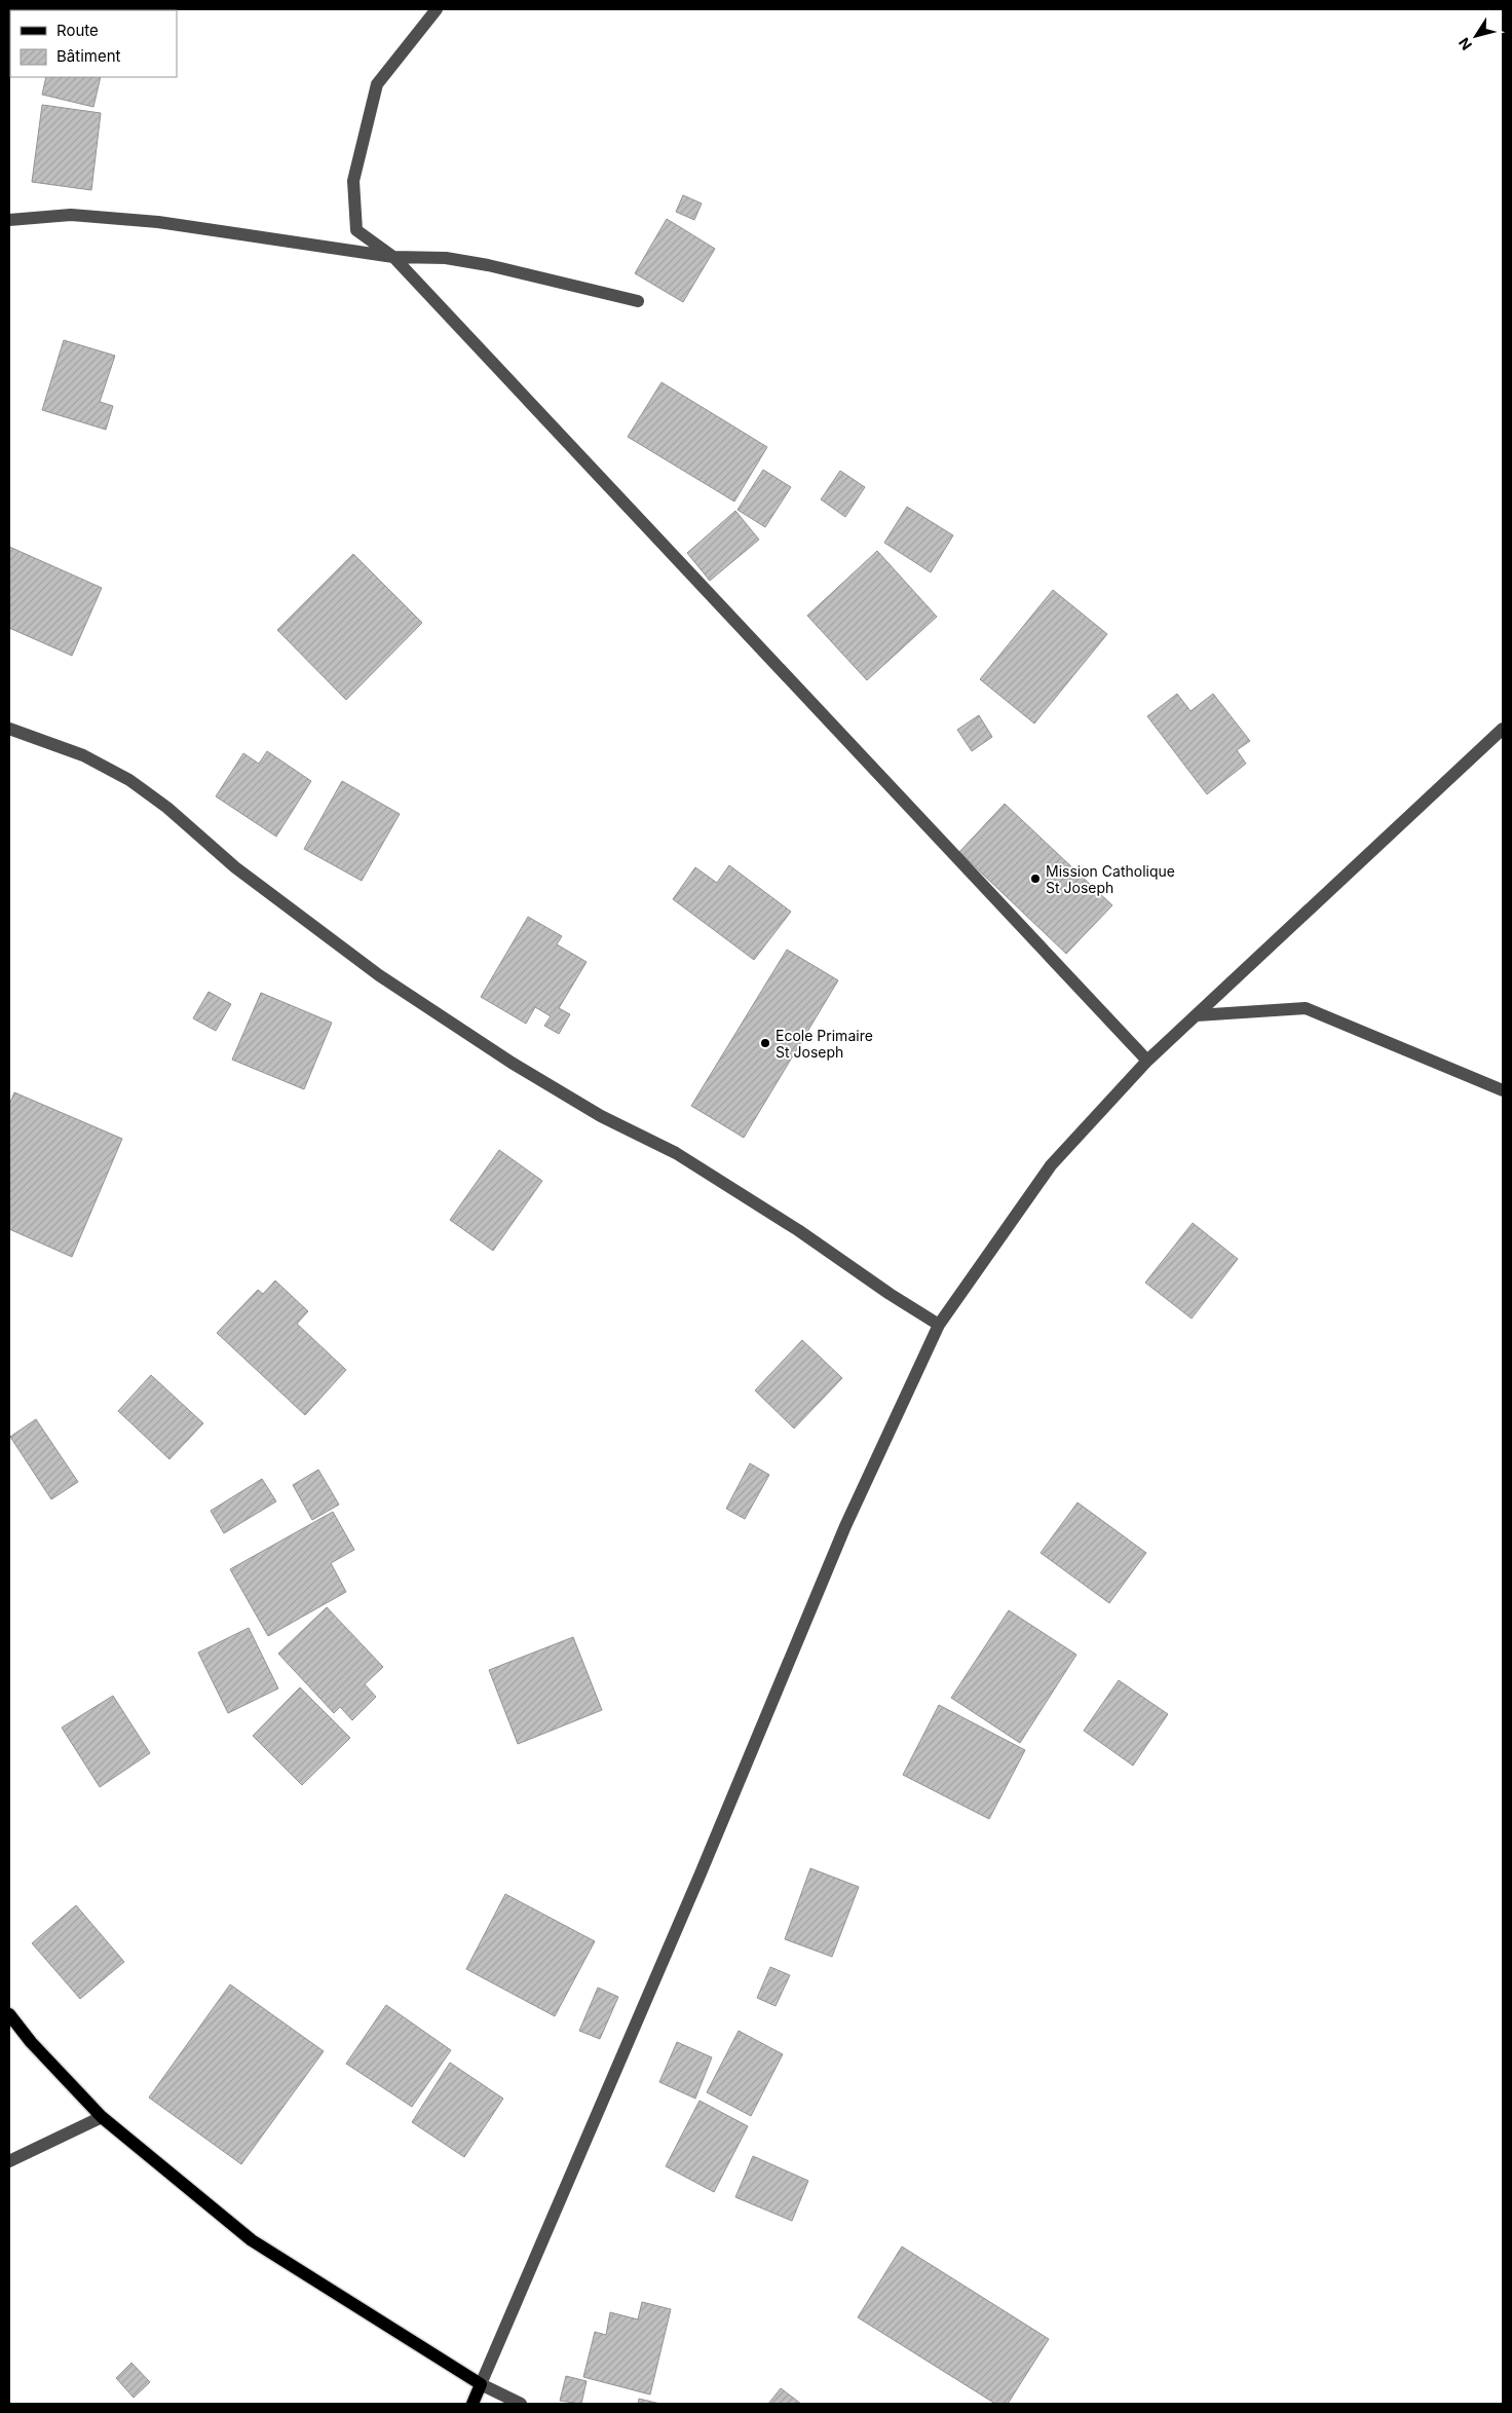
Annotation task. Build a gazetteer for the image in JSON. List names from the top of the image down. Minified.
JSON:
{"places":["Mission Catholique St Joseph","Ecole Primaire St Joseph"],"legend":["Route","Bâtiment"],"north":"bottom left"}
